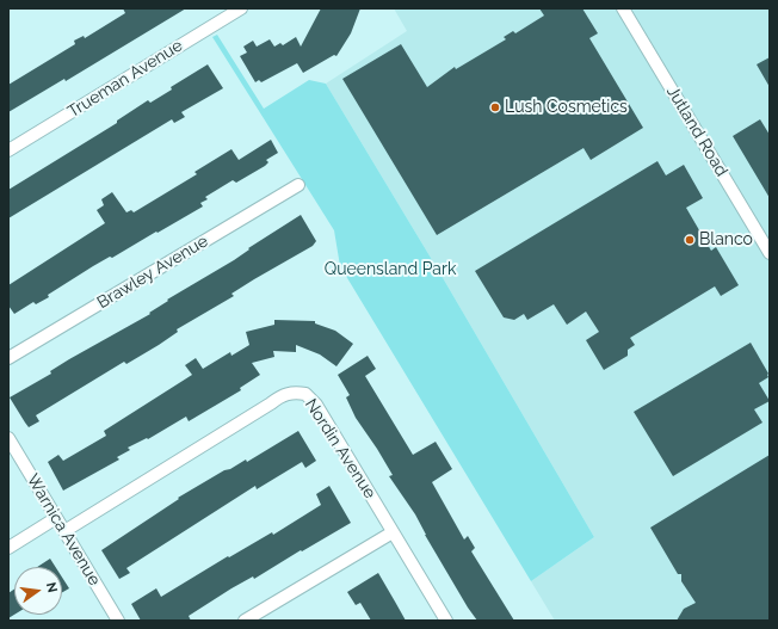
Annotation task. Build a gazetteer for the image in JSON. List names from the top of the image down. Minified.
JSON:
{"streets":{"street":["Trueman Avenue","Jutland Road","Brawley Avenue","Nordin Avenue","Warnica Avenue"]},"crossings":[["Nordin Avenue","Warnica Avenue"]],"parks":["Queensland Park"],"places":["Lush Cosmetics","Blanco"],"north":"right"}
